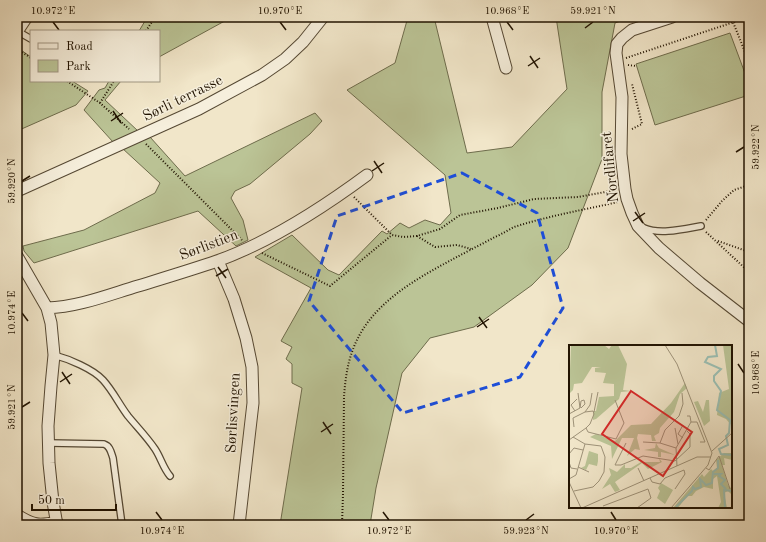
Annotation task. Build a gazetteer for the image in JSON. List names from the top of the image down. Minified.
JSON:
{"streets":{"street":["Sørli terrasse","Nordlifaret","Sørlistien","Sørlisvingen"]},"crossings":[["Sørlistien","Sørlisvingen"]],"legend":["Road","Park"],"scale_bar":"50 m","coordinates":["10.972°E","10.970°E","10.968°E","59.921°N","59.922°N","59.920°N","10.974°E","59.923°N"]}
